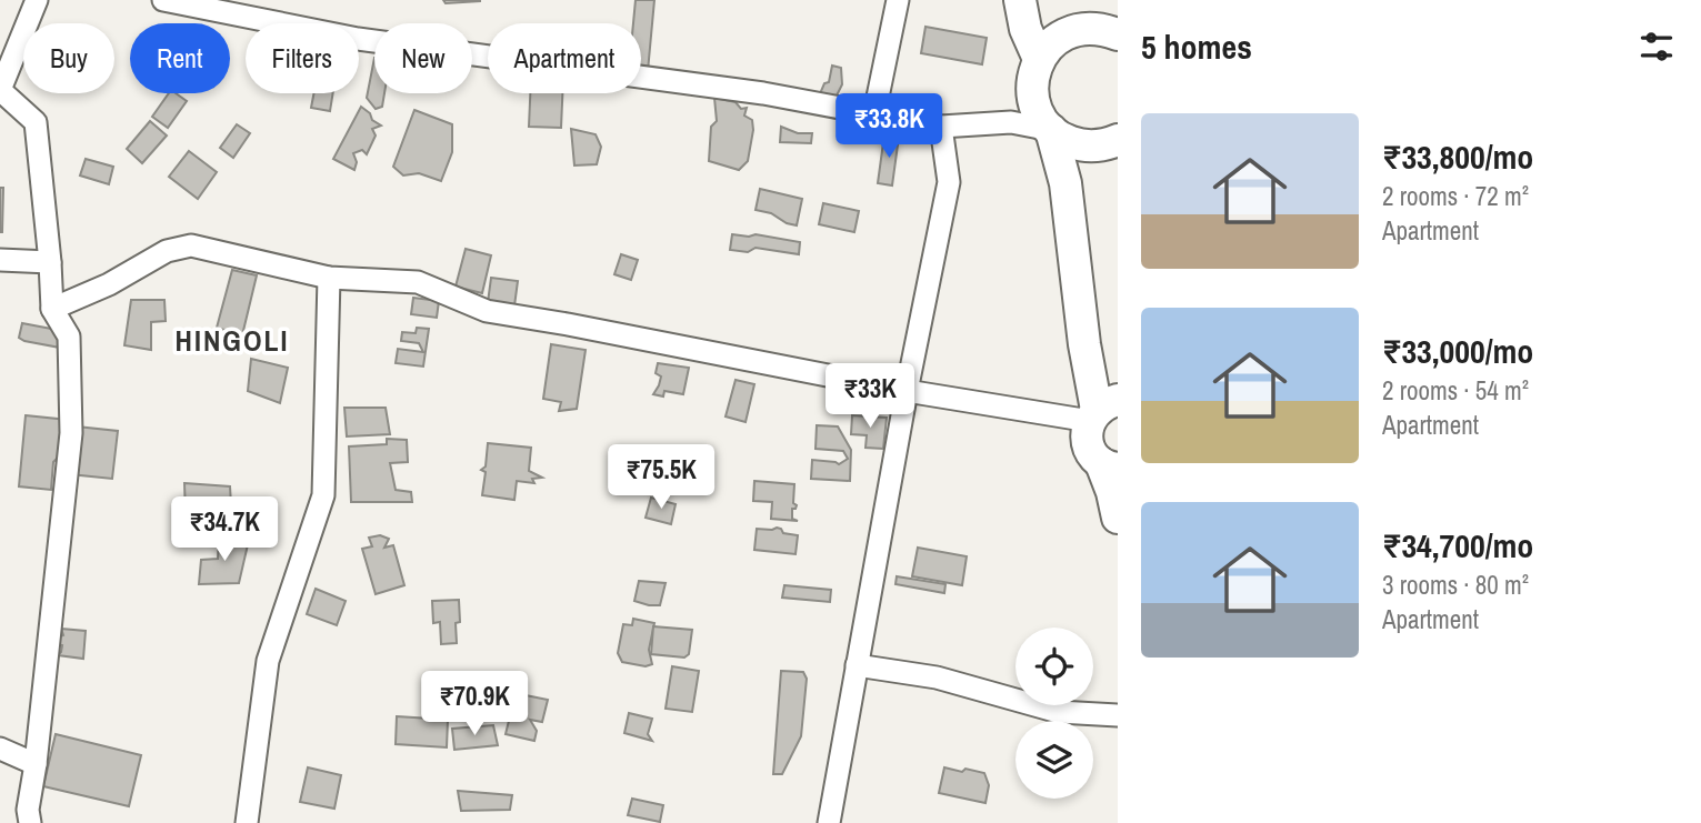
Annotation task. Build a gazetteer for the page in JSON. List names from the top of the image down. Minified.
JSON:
{"districts":["HINGOLI"],"page":{"heading":"5 homes","chip":["Buy","Rent","Filters","New","Apartment"],"price":["₹33.8K","₹33K","₹75.5K","₹34.7K","₹70.9K"],"list":[{"name":"₹33,800/mo","note":"2 rooms · 72 m² · Apartment"},{"name":"₹33,000/mo","note":"2 rooms · 54 m² · Apartment"},{"name":"₹34,700/mo","note":"3 rooms · 80 m² · Apartment"}]}}
